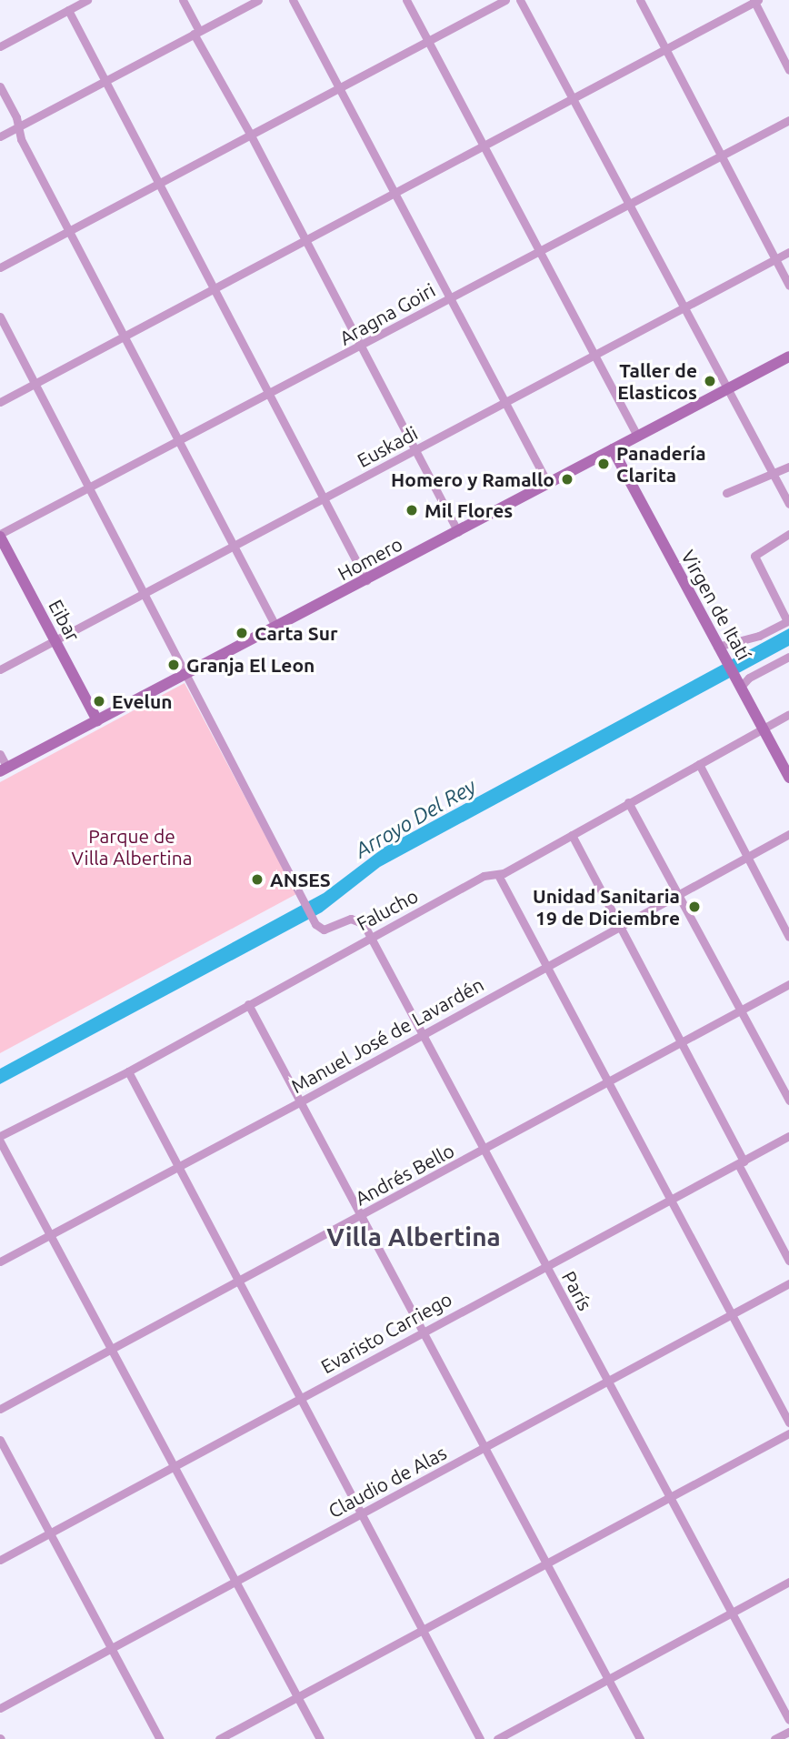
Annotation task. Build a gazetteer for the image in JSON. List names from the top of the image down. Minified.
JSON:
{"streets":{"main road":["Homero","Virgen de Itatí","Eibar"],"street":["Aragna Goiri","Euskadi","Falucho","Manuel José de Lavardén","Andrés Bello","París","Evaristo Carriego","Claudio de Alas"]},"crossings":[["Aragna Goiri","Eibar"],["Euskadi","Eibar"],["Homero","Virgen de Itatí"],["Homero","Eibar"],["Homero","París"],["Virgen de Itatí","Falucho"],["Falucho","París"],["Manuel José de Lavardén","París"],["Andrés Bello","París"],["París","Evaristo Carriego"],["París","Claudio de Alas"]],"districts":["Villa Albertina"],"water":["Arroyo Del Rey"],"parks":["Parque de Villa Albertina"],"places":["Taller de Elasticos","Panadería Clarita","Homero y Ramallo","Mil Flores","Carta Sur","Granja El Leon","Evelun","ANSES","Unidad Sanitaria 19 de Diciembre"]}
